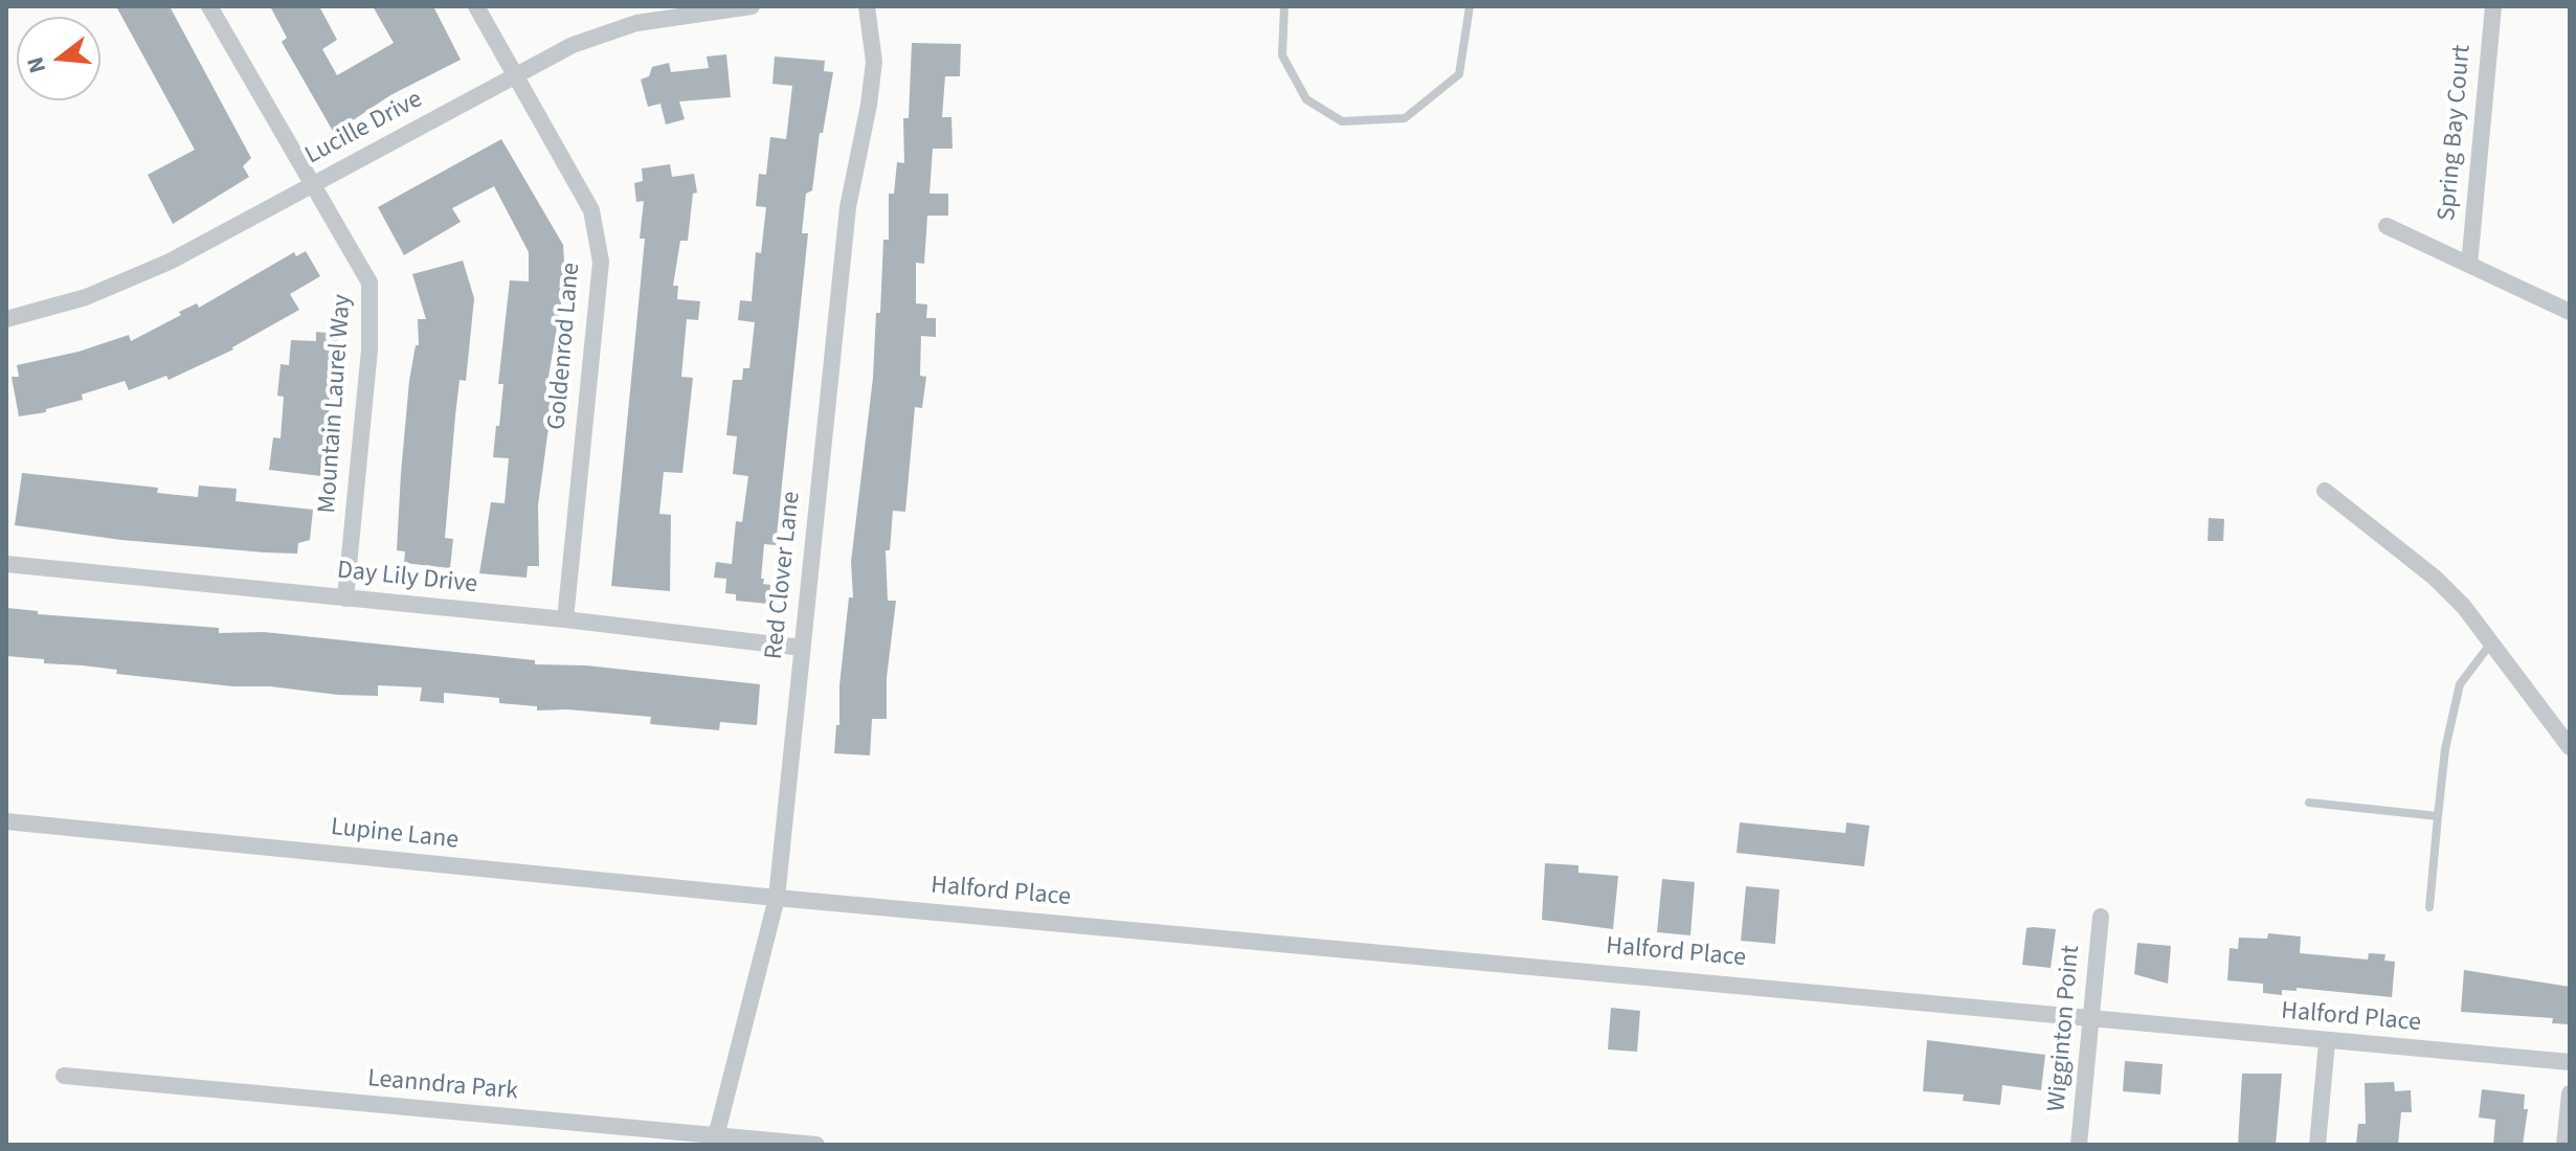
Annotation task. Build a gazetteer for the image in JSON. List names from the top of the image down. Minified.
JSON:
{"streets":{"street":["Lucille Drive","Spring Bay Court","Goldenrod Lane","Mountain Laurel Way","Red Clover Lane","Day Lily Drive","Lupine Lane","Halford Place","Wigginton Point","Leanndra Park"]},"crossings":[["Lucille Drive","Goldenrod Lane"],["Lucille Drive","Mountain Laurel Way"],["Goldenrod Lane","Day Lily Drive"],["Mountain Laurel Way","Day Lily Drive"],["Red Clover Lane","Day Lily Drive"],["Red Clover Lane","Lupine Lane"],["Red Clover Lane","Halford Place"],["Red Clover Lane","Leanndra Park"],["Lupine Lane","Halford Place"],["Halford Place","Wigginton Point"]],"north":"left"}
